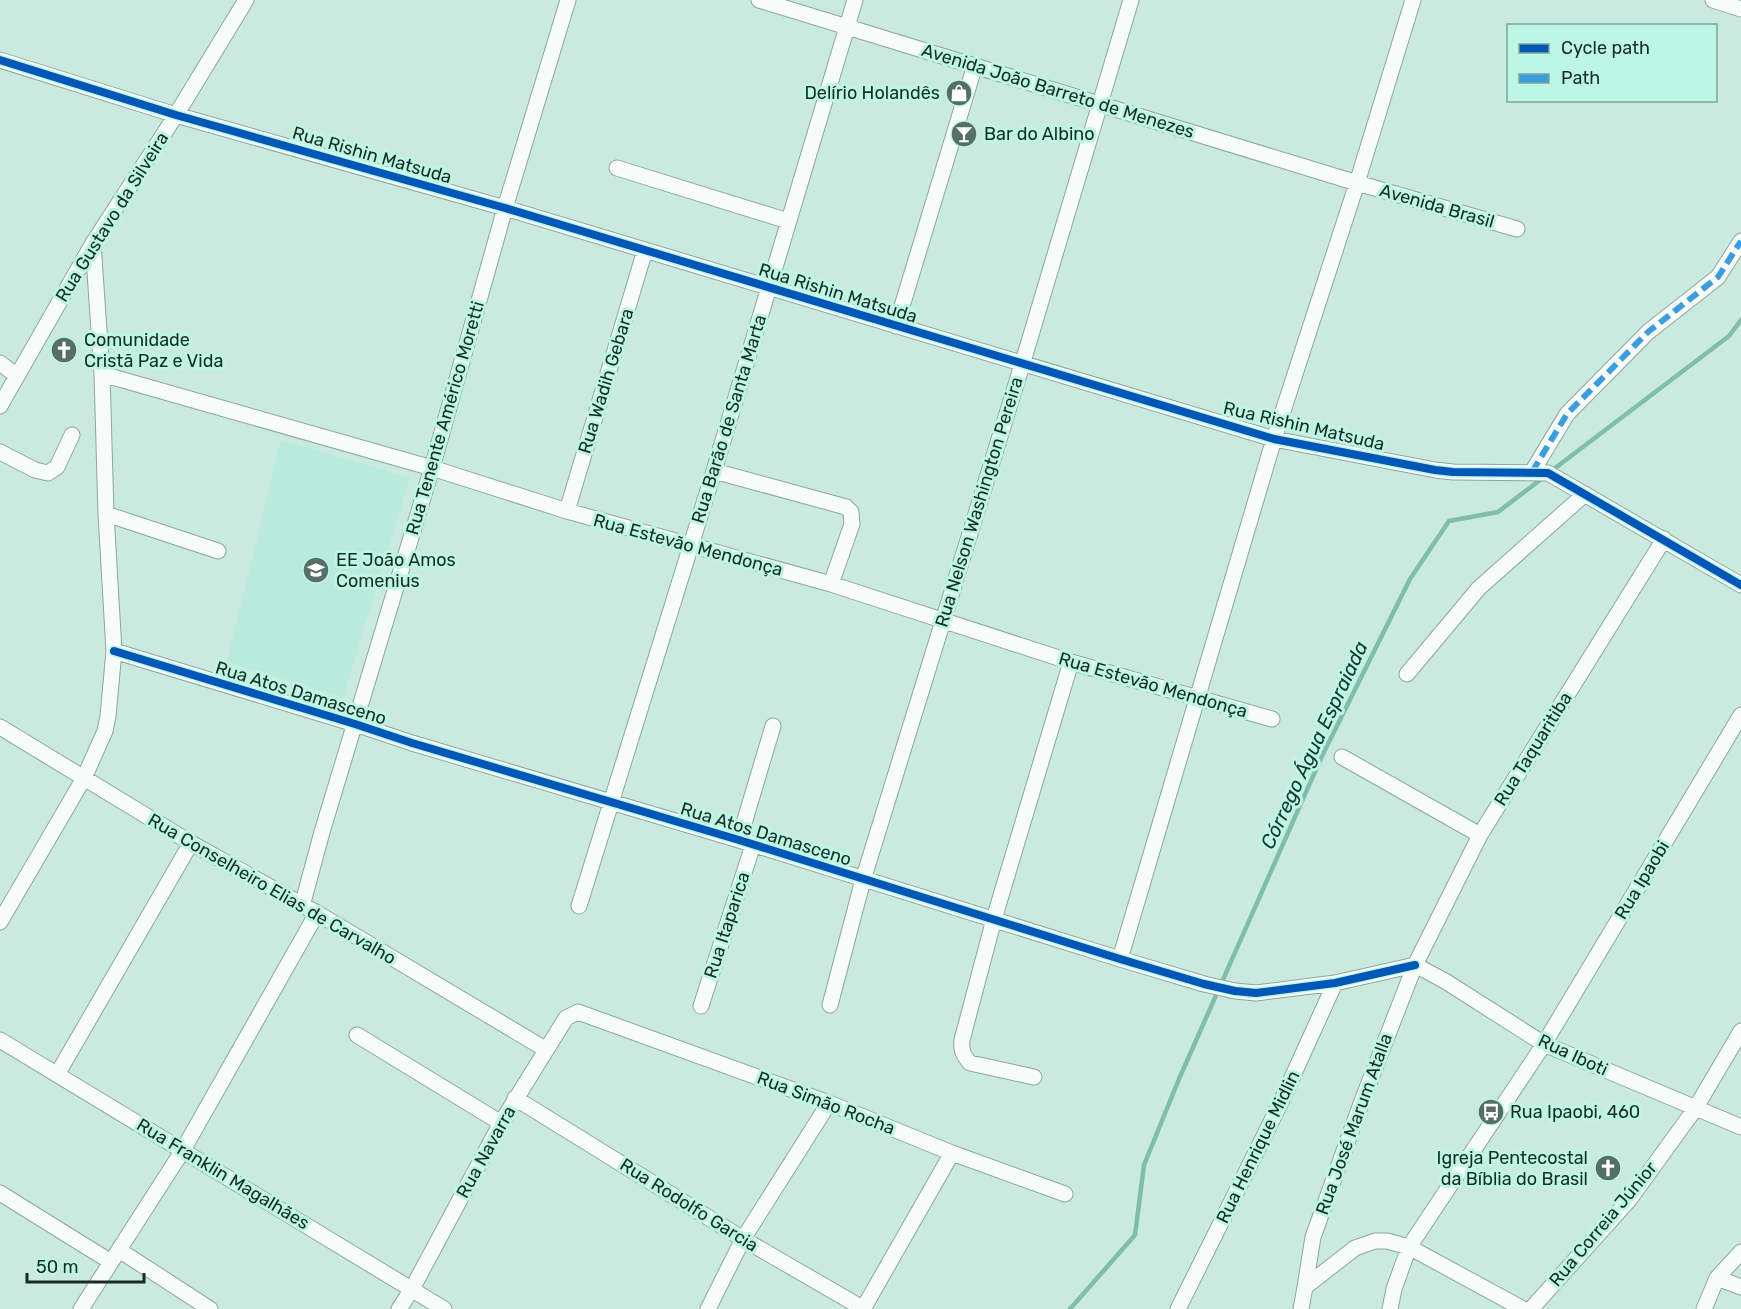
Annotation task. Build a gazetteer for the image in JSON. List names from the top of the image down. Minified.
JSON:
{"streets":{"street":["Avenida João Barreto de Menezes","Rua Rishin Matsuda","Avenida Brasil","Rua Gustavo da Silveira","Rua Wadih Gebara","Rua Tenente Américo Moretti","Rua Barão de Santa Marta","Rua Nelson Washington Pereira","Rua Estevão Mendonça","Rua Atos Damasceno","Rua Taquaritiba","Rua Ipaobi","Rua Conselheiro Elias de Carvalho","Rua Itaparica","Rua Iboti","Rua Simão Rocha","Rua José Marum Atalla","Rua Henrique Midlin","Rua Navarra","Rua Franklin Magalhães","Rua Rodolfo Garcia","Rua Correia Júnior"]},"crossings":[["Avenida João Barreto de Menezes","Avenida Brasil"],["Avenida João Barreto de Menezes","Rua Barão de Santa Marta"],["Avenida João Barreto de Menezes","Rua Nelson Washington Pereira"],["Rua Rishin Matsuda","Rua Gustavo da Silveira"],["Rua Rishin Matsuda","Rua Wadih Gebara"],["Rua Rishin Matsuda","Rua Tenente Américo Moretti"],["Rua Rishin Matsuda","Rua Barão de Santa Marta"],["Rua Rishin Matsuda","Rua Nelson Washington Pereira"],["Rua Rishin Matsuda","Rua Taquaritiba"],["Rua Wadih Gebara","Rua Estevão Mendonça"],["Rua Tenente Américo Moretti","Rua Estevão Mendonça"],["Rua Tenente Américo Moretti","Rua Atos Damasceno"],["Rua Tenente Américo Moretti","Rua Conselheiro Elias de Carvalho"],["Rua Barão de Santa Marta","Rua Estevão Mendonça"],["Rua Barão de Santa Marta","Rua Atos Damasceno"],["Rua Nelson Washington Pereira","Rua Estevão Mendonça"],["Rua Nelson Washington Pereira","Rua Atos Damasceno"],["Rua Atos Damasceno","Rua Taquaritiba"],["Rua Atos Damasceno","Rua Itaparica"],["Rua Atos Damasceno","Rua Iboti"],["Rua Atos Damasceno","Rua José Marum Atalla"],["Rua Atos Damasceno","Rua Henrique Midlin"],["Rua Taquaritiba","Rua Iboti"],["Rua Taquaritiba","Rua José Marum Atalla"],["Rua Ipaobi","Rua Iboti"],["Rua Conselheiro Elias de Carvalho","Rua Navarra"],["Rua Iboti","Rua José Marum Atalla"],["Rua Iboti","Rua Correia Júnior"],["Rua Simão Rocha","Rua Navarra"],["Rua Navarra","Rua Franklin Magalhães"],["Rua Navarra","Rua Rodolfo Garcia"]],"water":["Córrego Água Espraiada"],"places":{"shop":["Delírio Holandês"],"bar":["Bar do Albino"],"church":["Comunidade Cristã Paz e Vida","Igreja Pentecostal da Bíblia do Brasil"],"school or university":["EE João Amos Comenius"],"bus stop":["Rua Ipaobi, 460"]},"legend":["Cycle path","Path"],"scale_bar":"50 m"}
